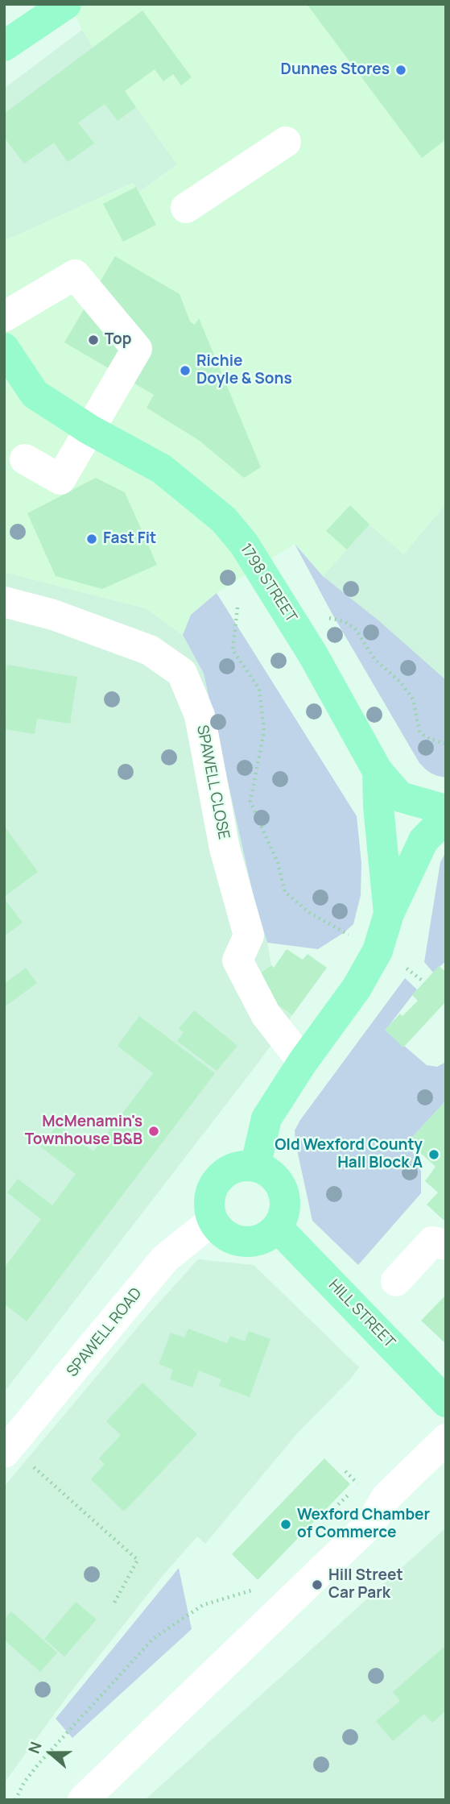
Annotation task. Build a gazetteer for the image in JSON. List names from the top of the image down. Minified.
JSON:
{"streets":{"main road":["1798 STREET","HILL STREET"],"street":["SPAWELL CLOSE","SPAWELL ROAD"]},"crossings":[["HILL STREET","SPAWELL ROAD"]],"places":["Dunnes Stores","Top","Richie Doyle & Sons","Fast Fit","McMenamin's Townhouse B&B","Old Wexford County Hall Block A","Wexford Chamber of Commerce","Hill Street Car Park"],"north":"left"}
